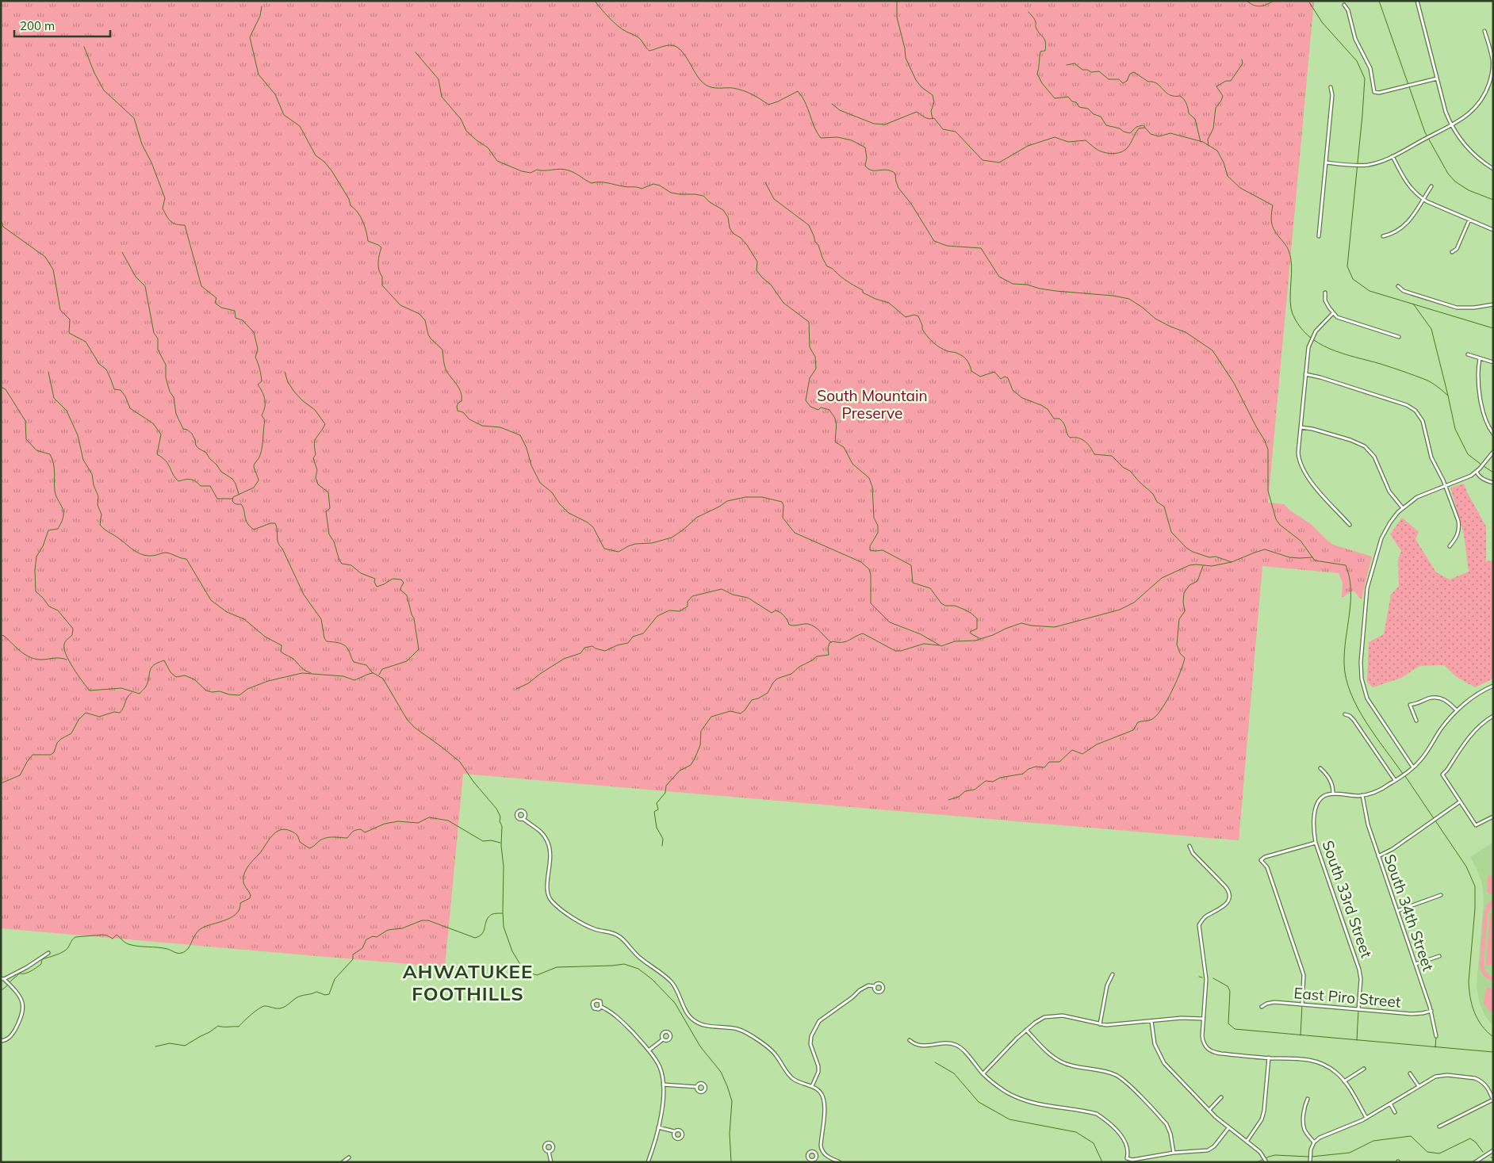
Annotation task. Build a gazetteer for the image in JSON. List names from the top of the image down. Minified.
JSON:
{"streets":{"street":["South 33rd Street","South 34th Street","East Piro Street"]},"crossings":[["South 33rd Street","East Piro Street"],["South 34th Street","East Piro Street"]],"districts":["AHWATUKEE FOOTHILLS"],"parks":["South Mountain Preserve"],"scale_bar":"200 m"}
